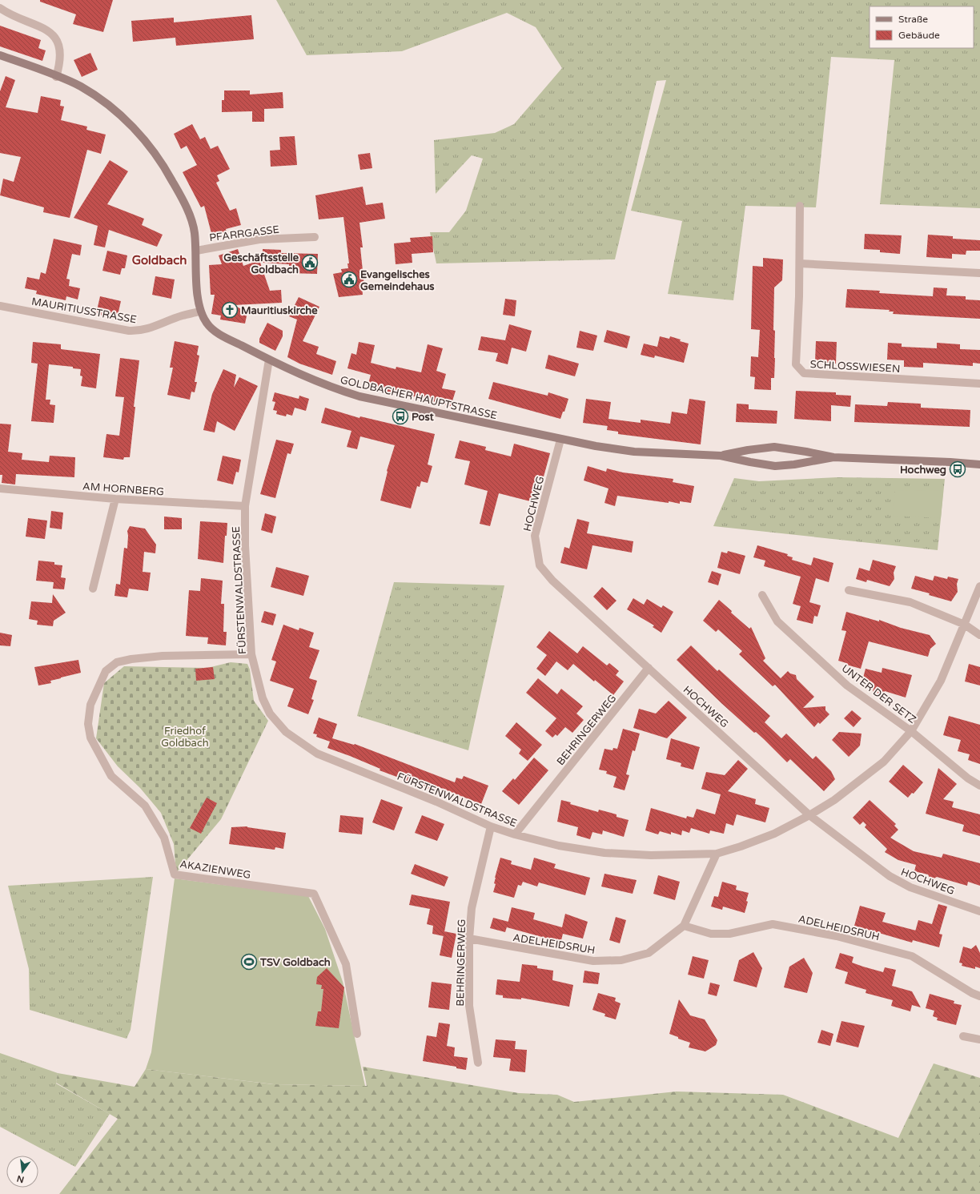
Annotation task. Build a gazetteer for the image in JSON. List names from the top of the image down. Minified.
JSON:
{"streets":{"street":["PFARRGASSE","MAURITIUSSTRASSE","SCHLOSSWIESEN","GOLDBACHER HAUPTSTRASSE","AM HORNBERG","HOCHWEG","FÜRSTENWALDSTRASSE","UNTER DER SETZ","BEHRINGERWEG","AKAZIENWEG","ADELHEIDSRUH"]},"crossings":[["PFARRGASSE","GOLDBACHER HAUPTSTRASSE"],["MAURITIUSSTRASSE","GOLDBACHER HAUPTSTRASSE"],["GOLDBACHER HAUPTSTRASSE","HOCHWEG"],["GOLDBACHER HAUPTSTRASSE","FÜRSTENWALDSTRASSE"],["AM HORNBERG","FÜRSTENWALDSTRASSE"],["HOCHWEG","FÜRSTENWALDSTRASSE"],["HOCHWEG","BEHRINGERWEG"],["FÜRSTENWALDSTRASSE","UNTER DER SETZ"],["FÜRSTENWALDSTRASSE","BEHRINGERWEG"],["FÜRSTENWALDSTRASSE","AKAZIENWEG"],["FÜRSTENWALDSTRASSE","ADELHEIDSRUH"],["BEHRINGERWEG","ADELHEIDSRUH"]],"districts":["Goldbach"],"parks":["Friedhof Goldbach"],"places":{"public building":["Geschäftsstelle Goldbach","Evangelisches Gemeindehaus"],"church":["Mauritiuskirche"],"bus stop":["Post","Hochweg"],"sports":["TSV Goldbach"]},"legend":["Straße","Gebäude"],"north":"bottom"}
